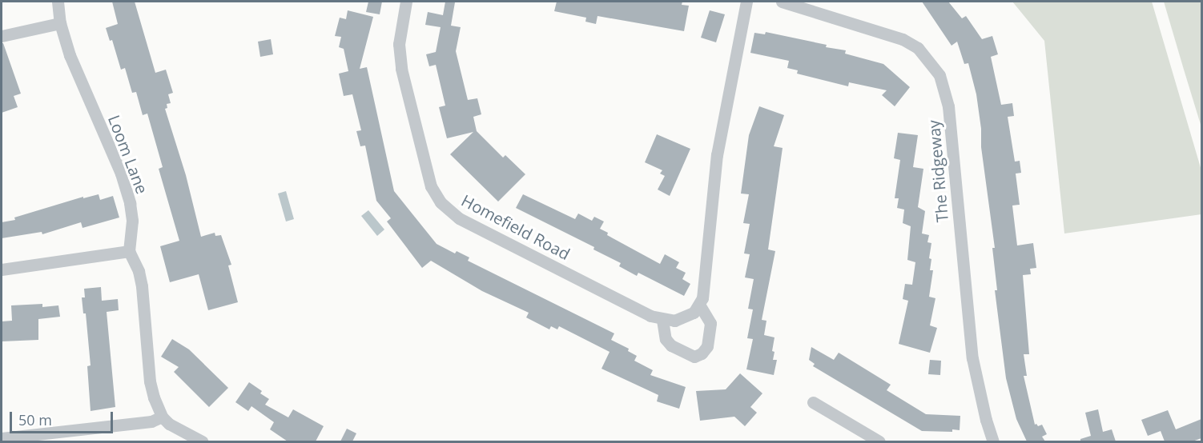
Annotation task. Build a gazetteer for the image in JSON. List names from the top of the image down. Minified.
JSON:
{"streets":{"street":["Loom Lane","The Ridgeway","Homefield Road"]},"scale_bar":"50 m"}
